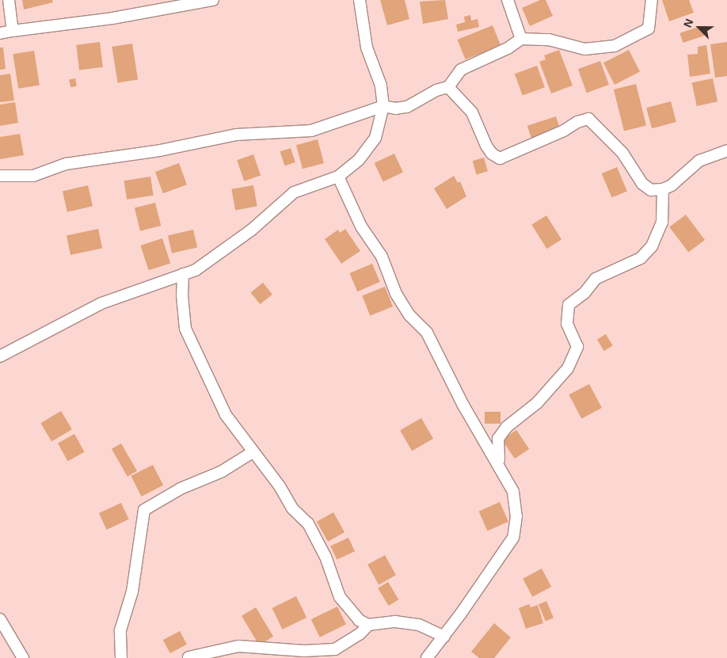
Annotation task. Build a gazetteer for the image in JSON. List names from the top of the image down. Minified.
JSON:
{"north":"top left"}
